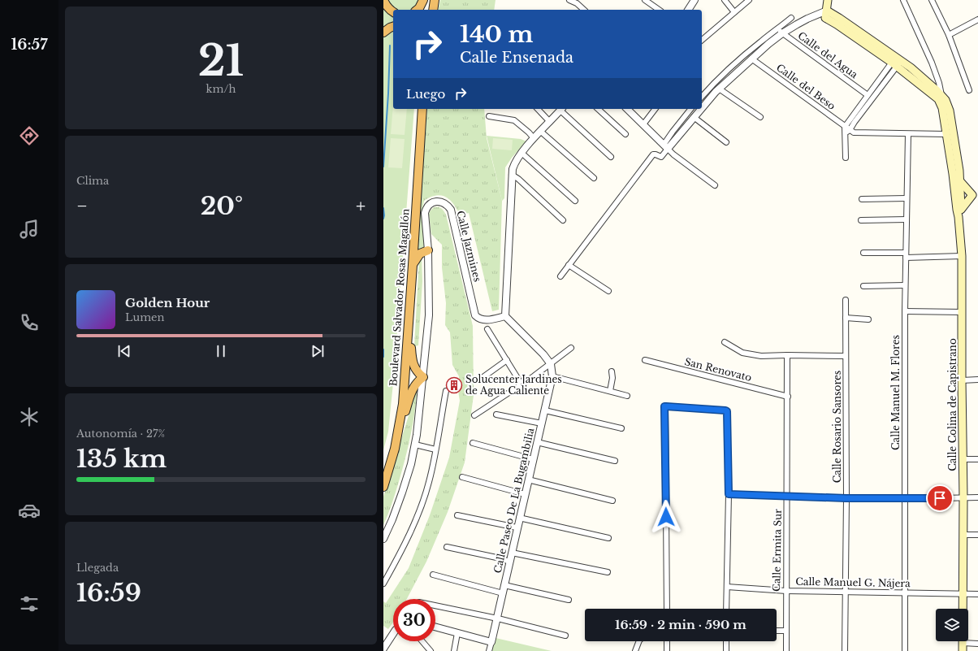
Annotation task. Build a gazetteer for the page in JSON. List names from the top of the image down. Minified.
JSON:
{"streets":{"highway":["Boulevard Salvador Rosas Magallón"],"main road":["Calle Colina de Capistrano"],"street":["Calle del Agua","Calle del Beso","Calle Jazmines","San Renovato","Calle Manuel M. Flores","Calle Rosario Sansores","Calle Paseo De La Bugambilia","Calle Ermita Sur","Calle Manuel G. Nájera"]},"crossings":[["San Renovato","Calle Ermita Sur"],["Calle Manuel M. Flores","Calle Manuel G. Nájera"],["Calle Colina de Capistrano","Calle Manuel G. Nájera"],["Calle Rosario Sansores","Calle Manuel G. Nájera"],["Calle Ermita Sur","Calle Manuel G. Nájera"]],"places":{"building":["Solucenter Jardines de Agua Caliente"]},"page":{"tabs":"16:57","tile":[["21","km/h"],"Clima",["Autonomía · 27%","135 km"],["Llegada","16:59"]],"turn":["140 m","Calle Ensenada"],"then":"Luego","heat":["−","20°","+"],"song":["Golden Hour","Lumen"],"limit":"30","trip":"16:59 · 2 min · 590 m"}}
